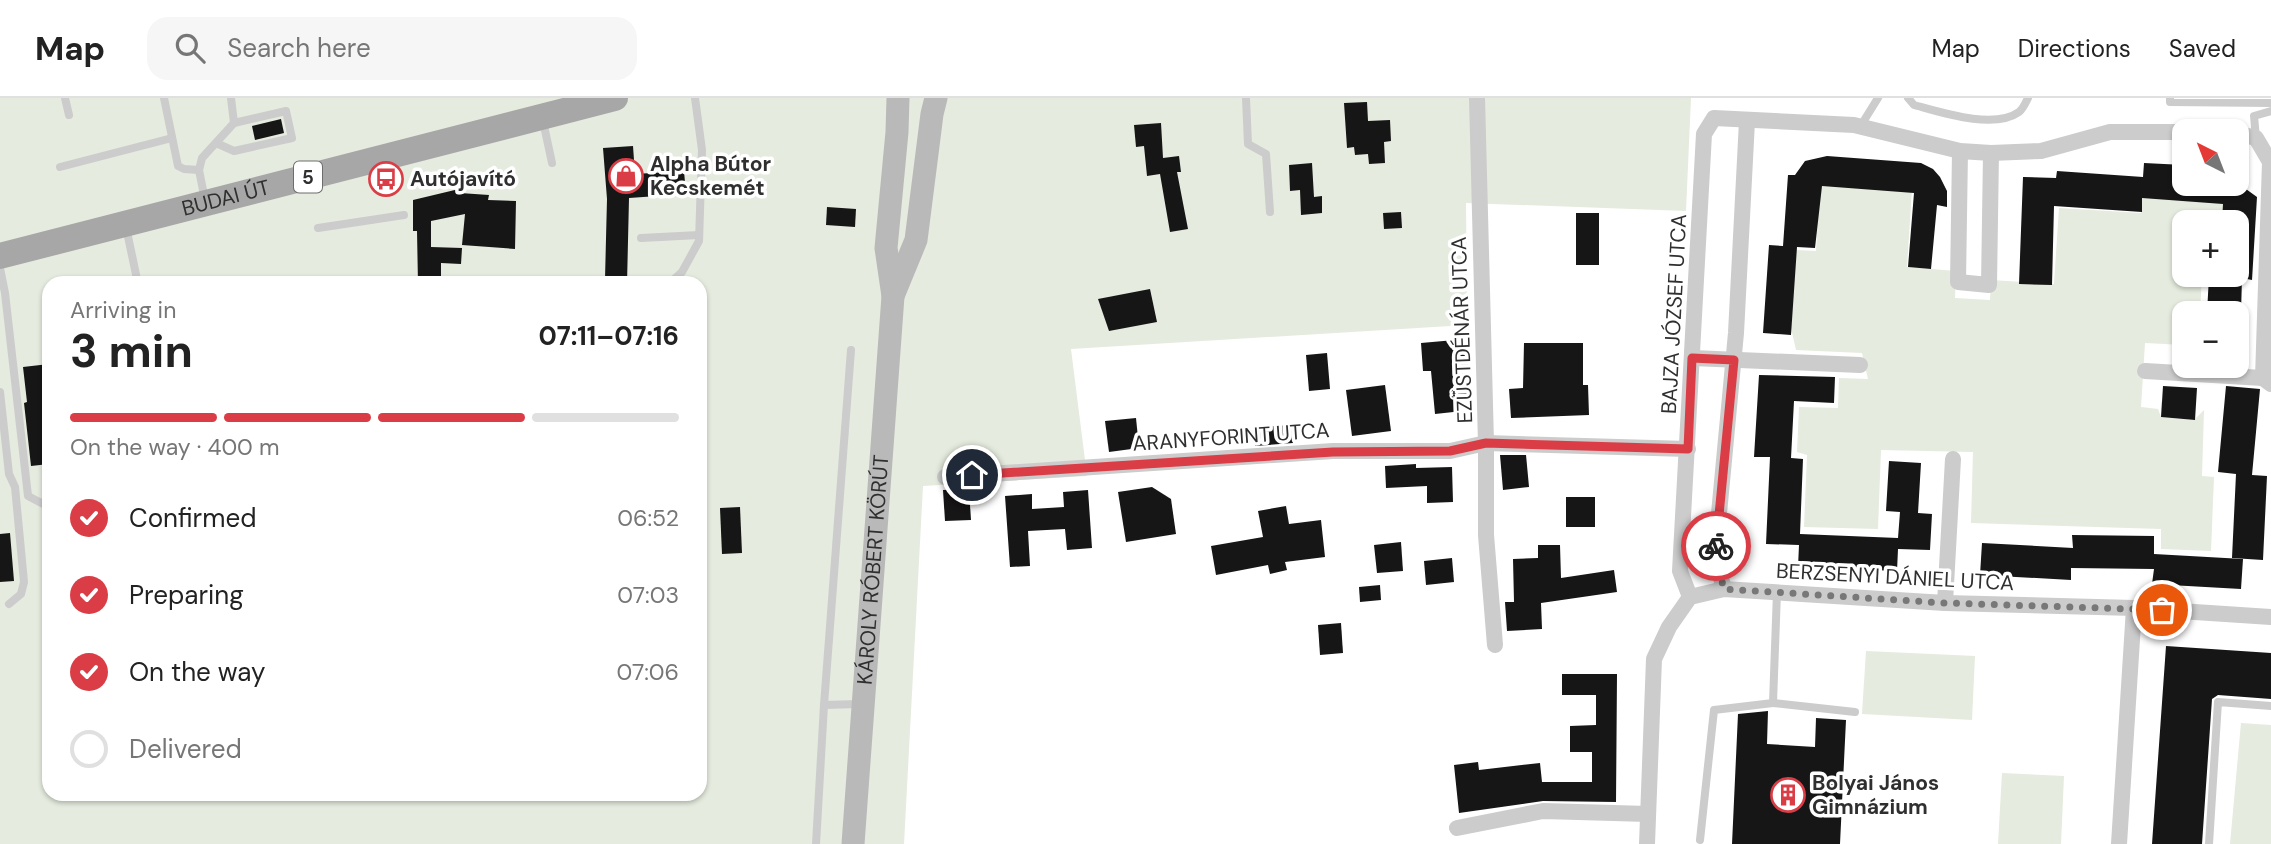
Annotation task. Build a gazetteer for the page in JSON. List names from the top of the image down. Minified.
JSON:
{"streets":{"main road":["5","BUDAI ÚT"],"street":["BAJZA JÓZSEF UTCA","EZÜSTDÉNÁR UTCA","ARANYFORINT UTCA","KÁROLY RÓBERT KÖRÚT","BERZSENYI DÁNIEL UTCA"]},"crossings":[["BAJZA JÓZSEF UTCA","ARANYFORINT UTCA"],["BAJZA JÓZSEF UTCA","BERZSENYI DÁNIEL UTCA"],["EZÜSTDÉNÁR UTCA","ARANYFORINT UTCA"]],"places":{"shop":["Alpha Bútor Kecskemét"],"bus stop":["Autójavító"],"building":["Bolyai János Gimnázium"]},"north":"top left","page":{"header":"Map","search":"Search here","nav":["Map","Directions","Saved"],"map_buttons":["+","−"],"heading":["3 min","Arriving in","07:11–07:16"],"bar":"On the way · 400 m","list":[["Confirmed","06:52"],["Preparing","07:03"],["On the way","07:06"],"Delivered"]}}
